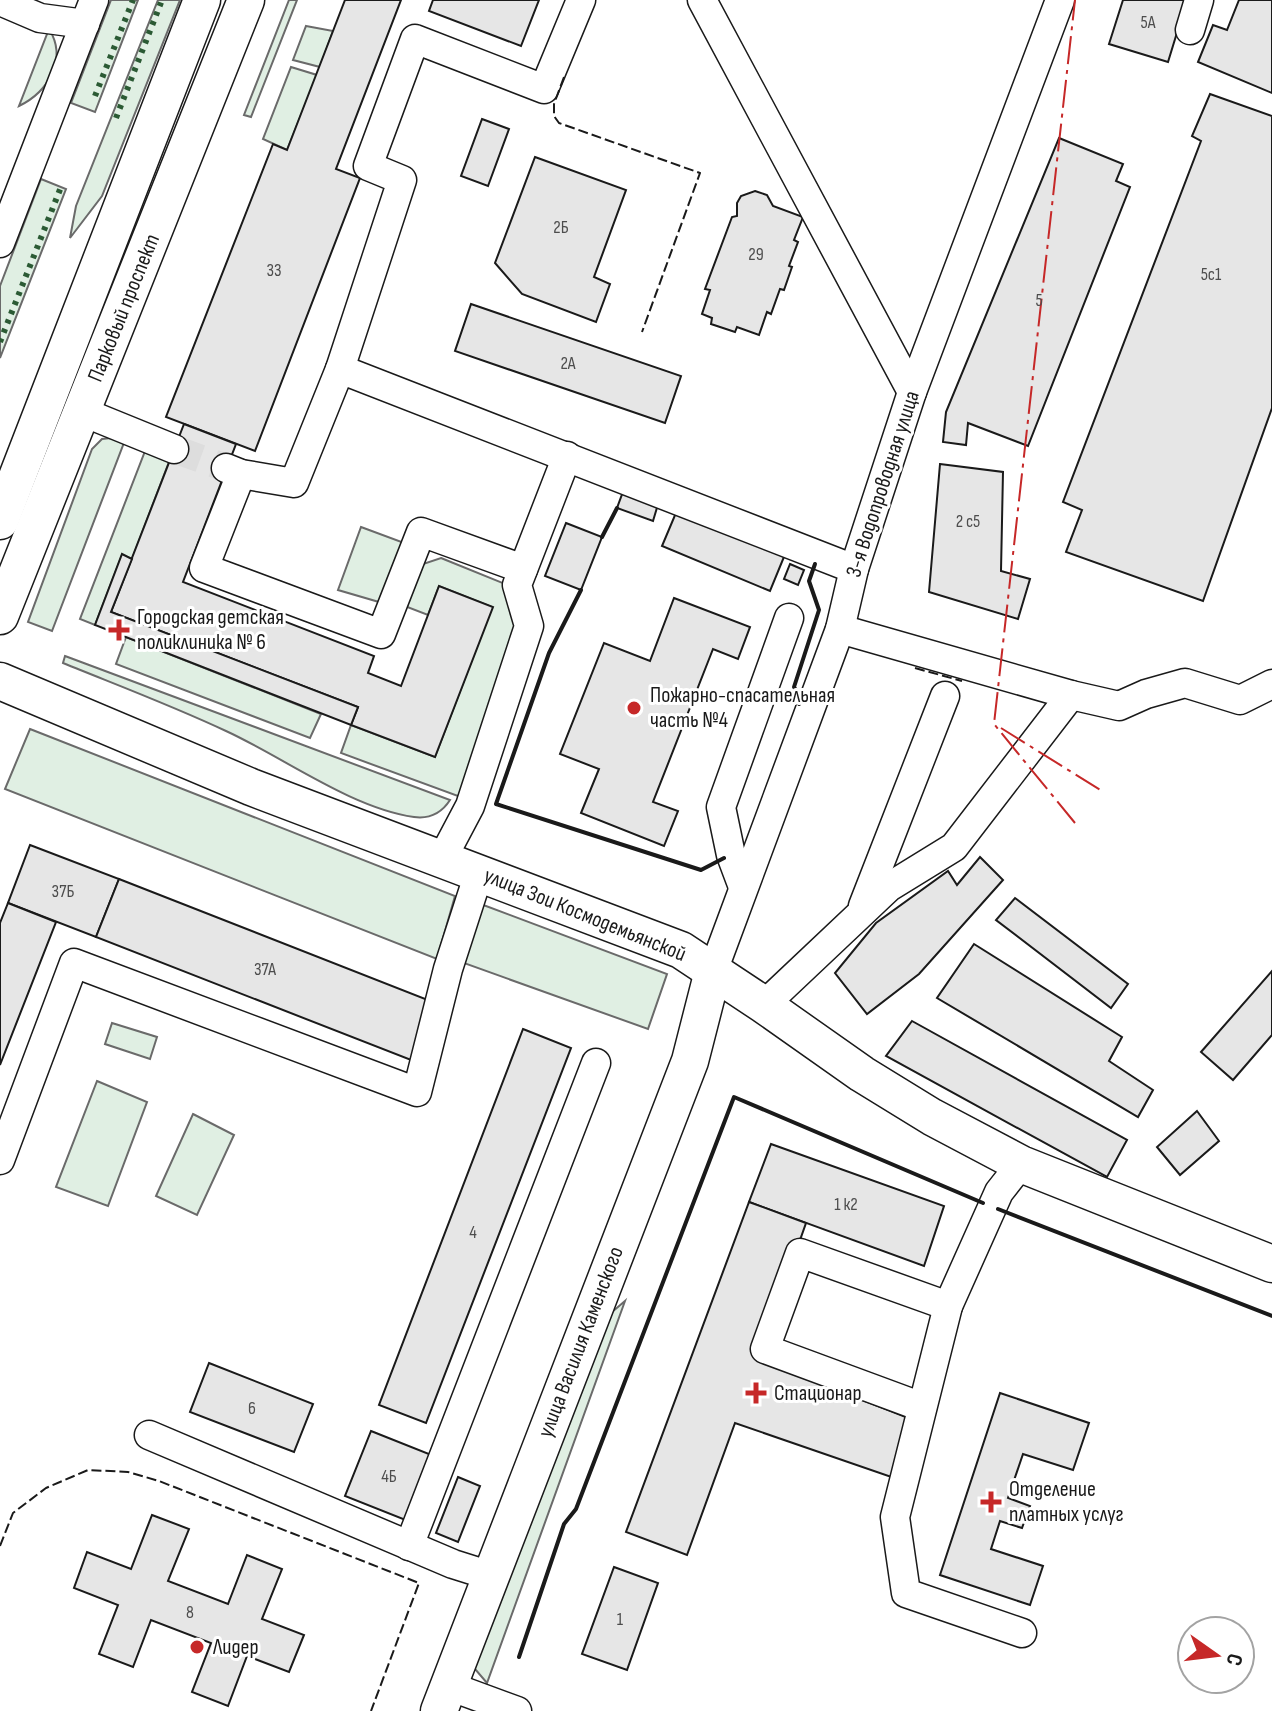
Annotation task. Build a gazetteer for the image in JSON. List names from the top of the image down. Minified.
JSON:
{"streets":{"main road":["Парковый проспект","улица Зои Космодемьянской","улица Василия Каменского"],"street":["3-я Водопроводная улица"]},"crossings":[["3-я Водопроводная улица","улица Зои Космодемьянской"],["3-я Водопроводная улица","улица Василия Каменского"],["улица Зои Космодемьянской","улица Василия Каменского"]],"places":{"health":["Городская детская поликлиника № 6","Стационар","Отделение платных услуг"],"other":["Пожарно-спасательная часть №4","Лидер"]},"house_numbers":["5А","2Б","29","33","5с1","5","2А","2 с5","37Б","37А","1 к2","4","6","4Б","8","1"],"north":"right"}
